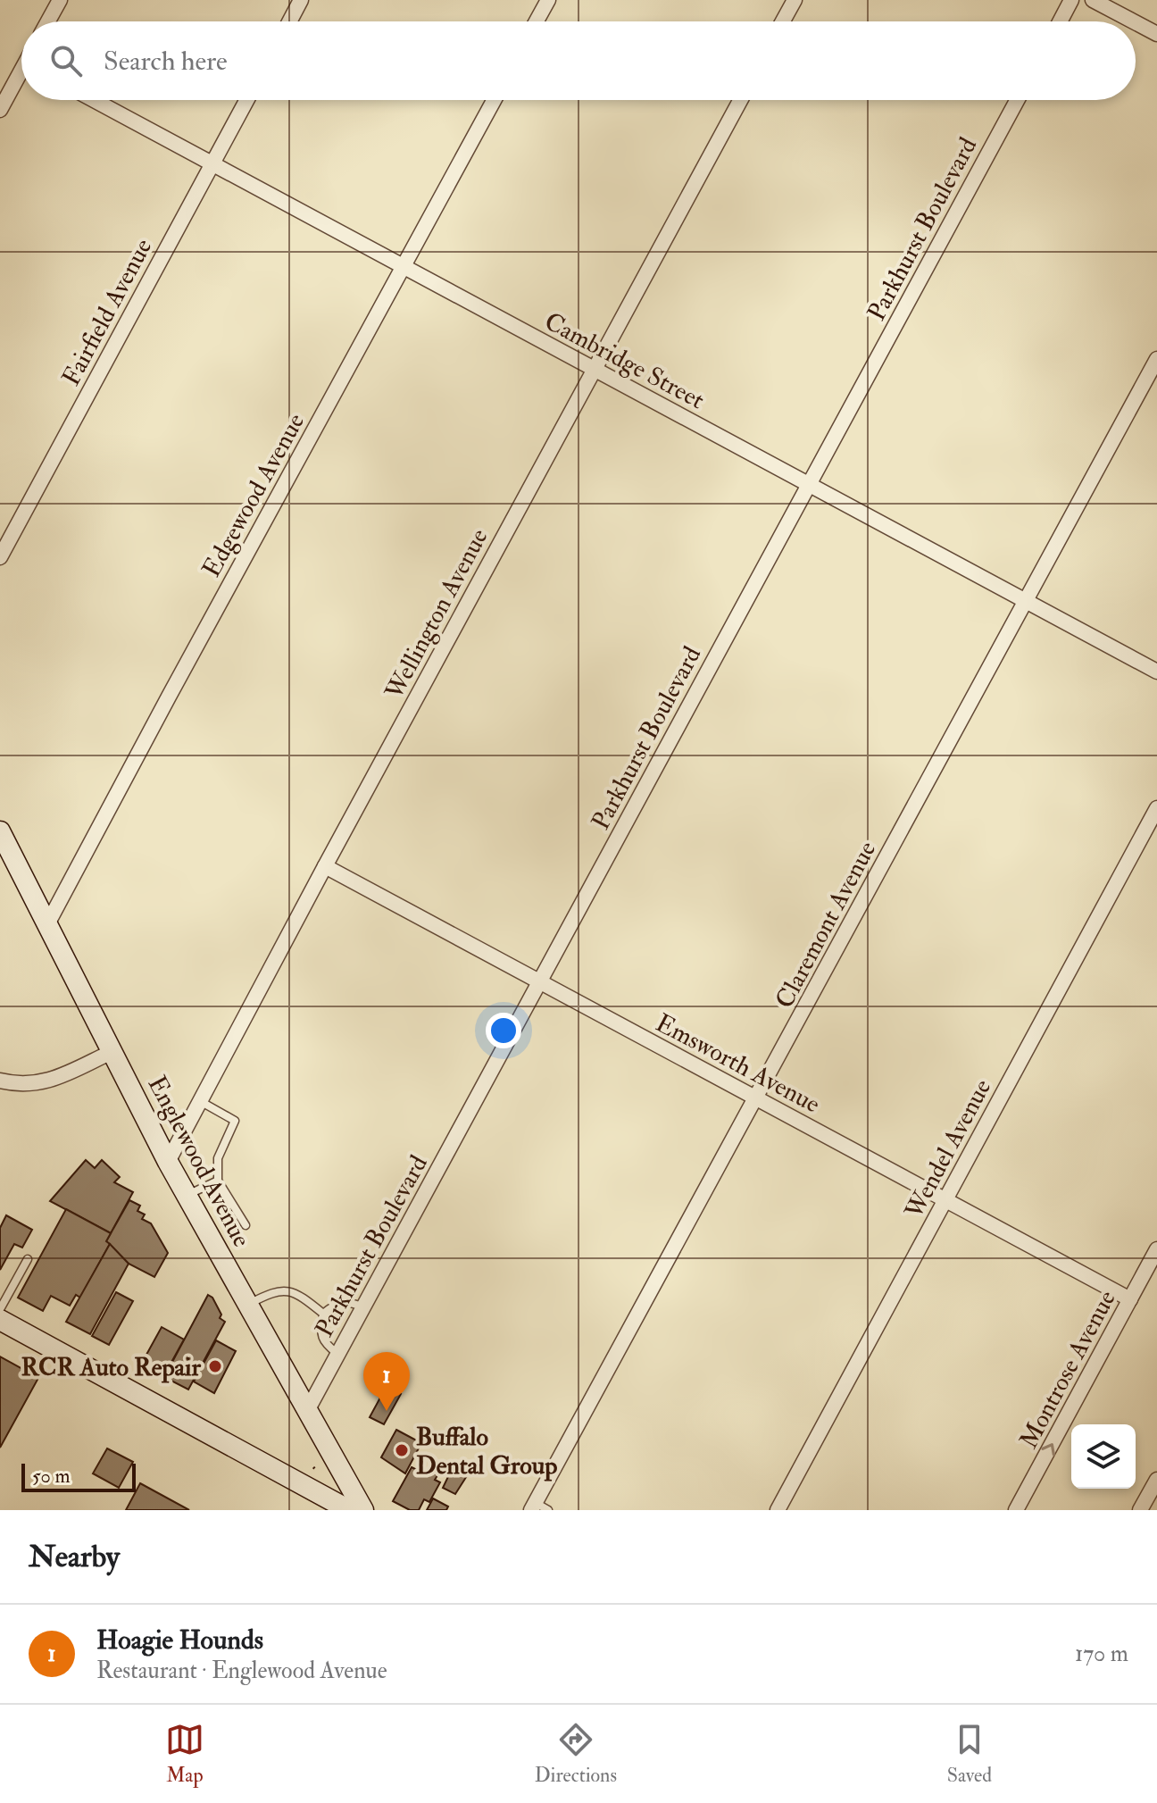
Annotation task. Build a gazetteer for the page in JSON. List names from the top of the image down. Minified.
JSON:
{"streets":{"street":["Parkhurst Boulevard","Fairfield Avenue","Cambridge Street","Edgewood Avenue","Wellington Avenue","Claremont Avenue","Emsworth Avenue","Wendel Avenue","Englewood Avenue","Montrose Avenue"]},"crossings":[["Parkhurst Boulevard","Cambridge Street"],["Parkhurst Boulevard","Emsworth Avenue"],["Parkhurst Boulevard","Englewood Avenue"],["Fairfield Avenue","Cambridge Street"],["Cambridge Street","Edgewood Avenue"],["Cambridge Street","Wellington Avenue"],["Cambridge Street","Claremont Avenue"],["Edgewood Avenue","Englewood Avenue"],["Wellington Avenue","Emsworth Avenue"],["Wellington Avenue","Englewood Avenue"],["Claremont Avenue","Emsworth Avenue"],["Emsworth Avenue","Wendel Avenue"],["Emsworth Avenue","Montrose Avenue"]],"one_way":["Montrose Avenue"],"places":["RCR Auto Repair","Buffalo Dental Group"],"scale_bar":"50 m","page":{"search":"Search here","pins":"1","scale":"50 m","heading":"Nearby","list":[{"mark":"1","name":"Hoagie Hounds","note":"Restaurant · Englewood Avenue","value":"170 m"}],"nav":["Map","Directions","Saved"]}}
